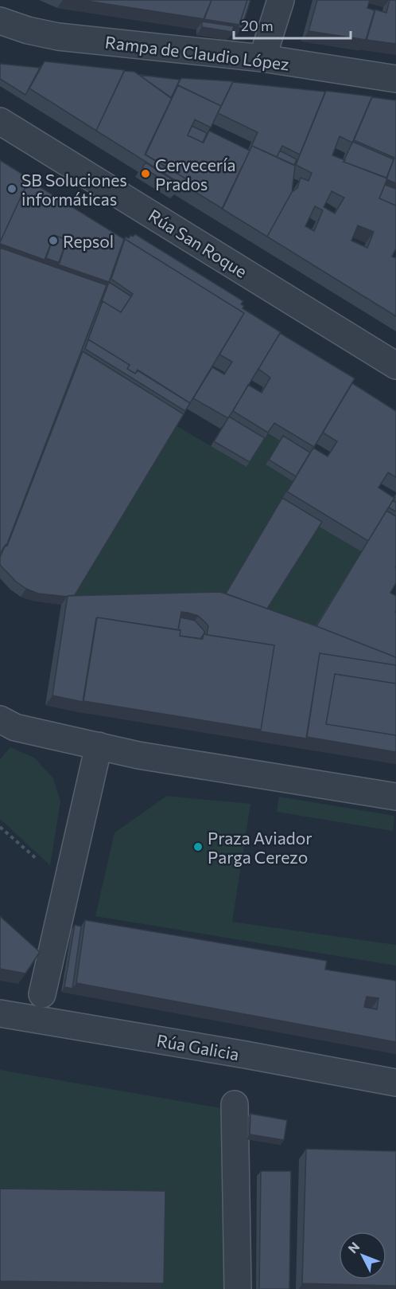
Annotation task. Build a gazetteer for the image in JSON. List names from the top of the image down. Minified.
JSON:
{"streets":{"street":["Rampa de Claudio López","Rúa San Roque","Rúa Galicia"]},"places":["Cervecería Prados","SB Soluciones informáticas","Repsol","Praza Aviador Parga Cerezo"],"scale_bar":"20 m","north":"top left"}
